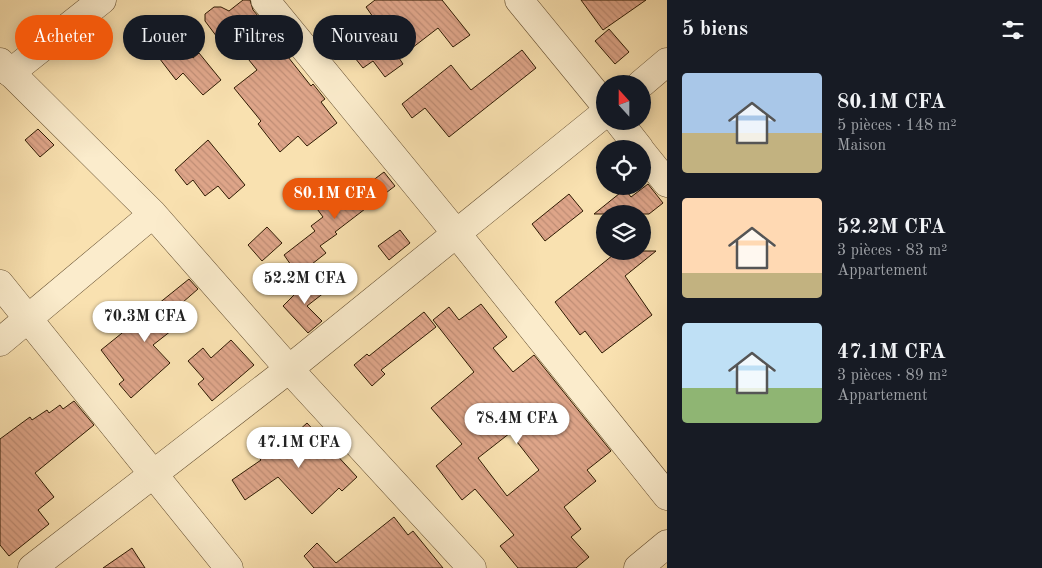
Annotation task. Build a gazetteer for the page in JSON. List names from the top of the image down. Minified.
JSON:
{"north":"top","page":{"heading":"5 biens","chip":["Acheter","Louer","Filtres","Nouveau"],"list":[{"name":"80.1M CFA","note":"5 pièces · 148 m² · Maison"},{"name":"52.2M CFA","note":"3 pièces · 83 m² · Appartement"},{"name":"47.1M CFA","note":"3 pièces · 89 m² · Appartement"}],"price":["80.1M CFA","52.2M CFA","70.3M CFA","78.4M CFA","47.1M CFA"]}}
